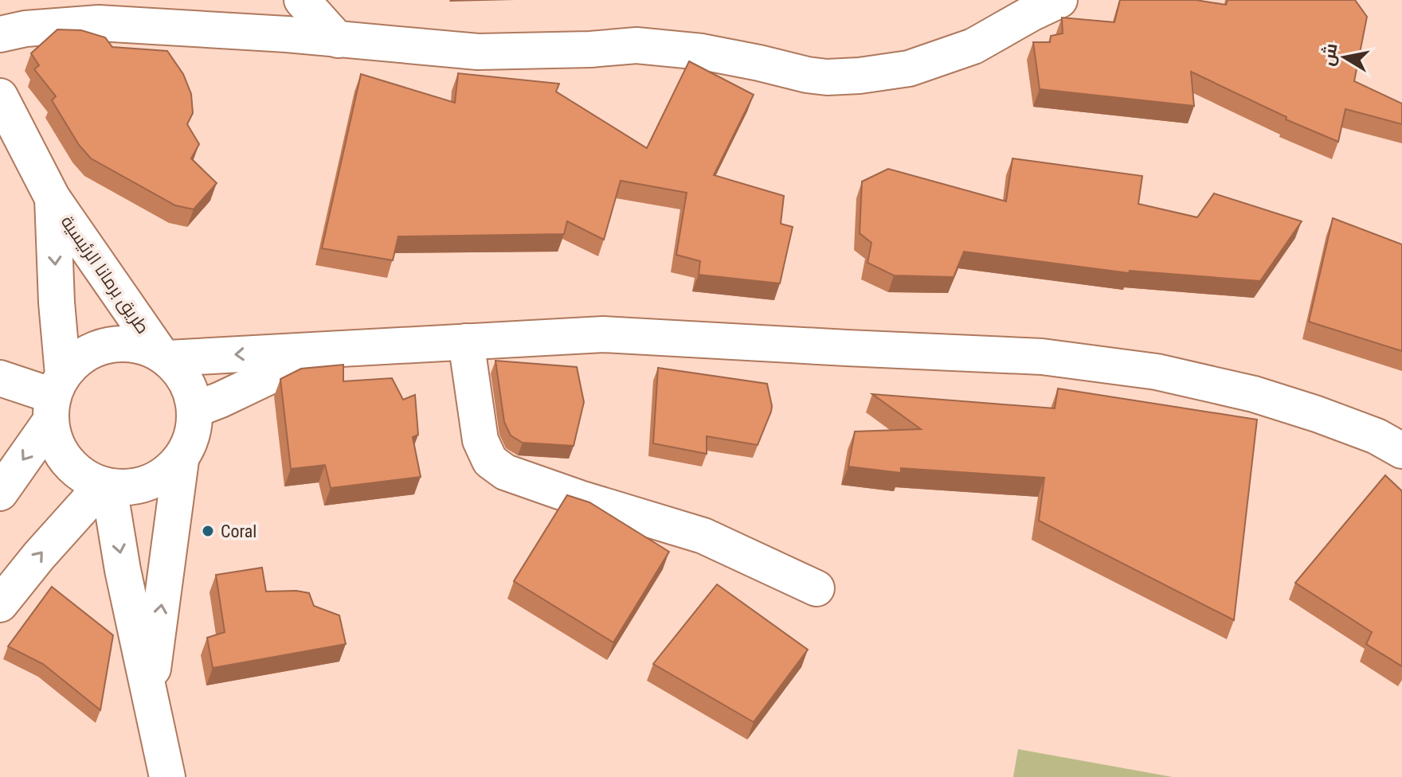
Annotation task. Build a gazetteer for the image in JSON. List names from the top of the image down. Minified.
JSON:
{"streets":{"street":["طريق برمانا الرئيسية"]},"one_way":["طريق برمانا الرئيسية"],"places":["Coral"],"north":"left"}
